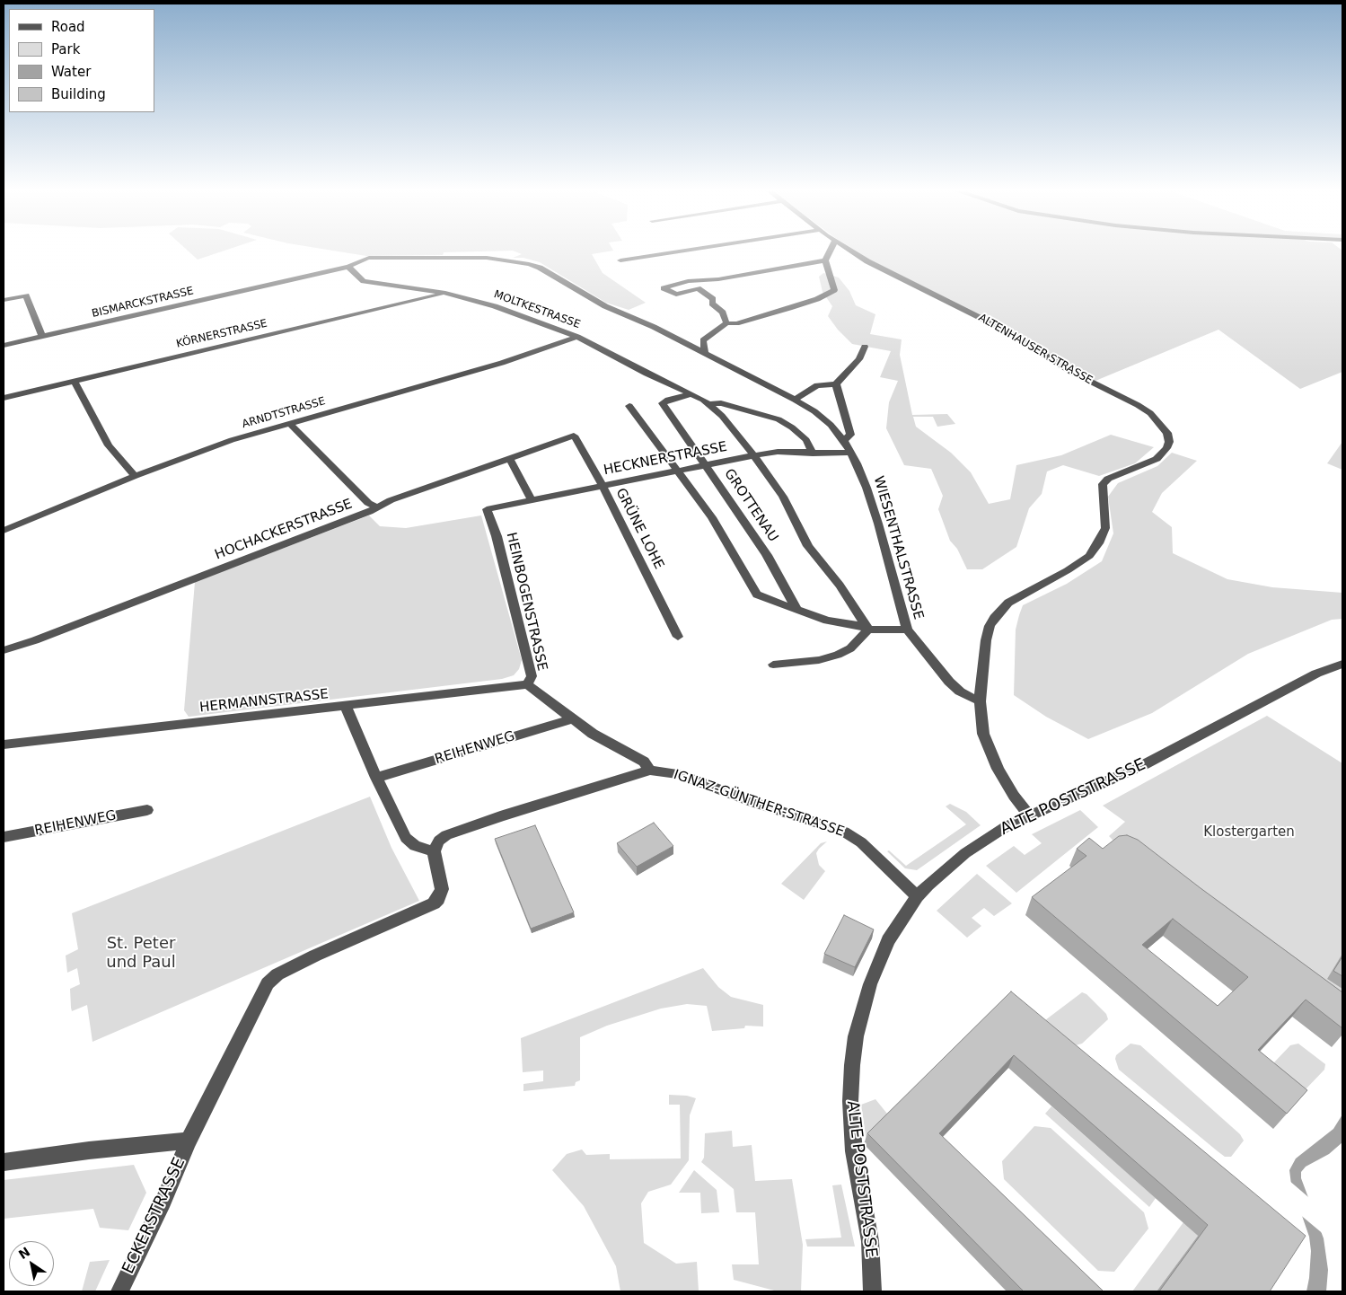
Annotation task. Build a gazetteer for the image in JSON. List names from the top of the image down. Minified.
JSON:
{"streets":{"street":["BISMARCKSTRASSE","MOLTKESTRASSE","KÖRNERSTRASSE","ALTENHAUSER STRASSE","ARNDTSTRASSE","HECKNERSTRASSE","GROTTENAU","GRÜNE LOHE","HOCHACKERSTRASSE","WIESENTHALSTRASSE","HEINBOGENSTRASSE","HERMANNSTRASSE","REIHENWEG","ALTE POSTSTRASSE","IGNAZ-GÜNTHER-STRASSE","ECKERSTRASSE"]},"crossings":[["BISMARCKSTRASSE","MOLTKESTRASSE"],["BISMARCKSTRASSE","WIESENTHALSTRASSE"],["MOLTKESTRASSE","KÖRNERSTRASSE"],["MOLTKESTRASSE","ARNDTSTRASSE"],["MOLTKESTRASSE","HECKNERSTRASSE"],["MOLTKESTRASSE","GROTTENAU"],["ALTENHAUSER STRASSE","WIESENTHALSTRASSE"],["HECKNERSTRASSE","GROTTENAU"],["HECKNERSTRASSE","GRÜNE LOHE"],["HECKNERSTRASSE","WIESENTHALSTRASSE"],["HECKNERSTRASSE","HEINBOGENSTRASSE"],["GRÜNE LOHE","HOCHACKERSTRASSE"],["HEINBOGENSTRASSE","HERMANNSTRASSE"],["HEINBOGENSTRASSE","REIHENWEG"],["HEINBOGENSTRASSE","IGNAZ-GÜNTHER-STRASSE"],["ALTE POSTSTRASSE","IGNAZ-GÜNTHER-STRASSE"]],"parks":["Klostergarten","St. Peter und Paul"],"legend":["Road","Park","Water","Building"],"north":"top left"}
